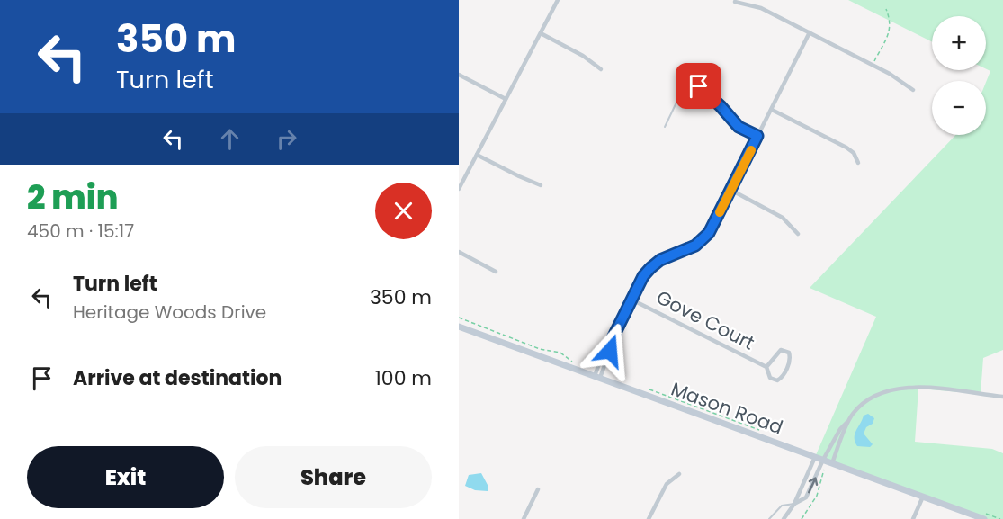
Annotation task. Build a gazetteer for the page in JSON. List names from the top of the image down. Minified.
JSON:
{"streets":{"main road":["Mason Road"],"street":["Gove Court"]},"page":{"turn":["350 m","Turn left"],"map_buttons":["+","−"],"heading":["2 min","450 m · 15:17"],"list":[{"name":"Turn left","note":"Heritage Woods Drive","value":"350 m"},{"name":"Arrive at destination","value":"100 m"}],"buttons":["Exit","Share"]}}
